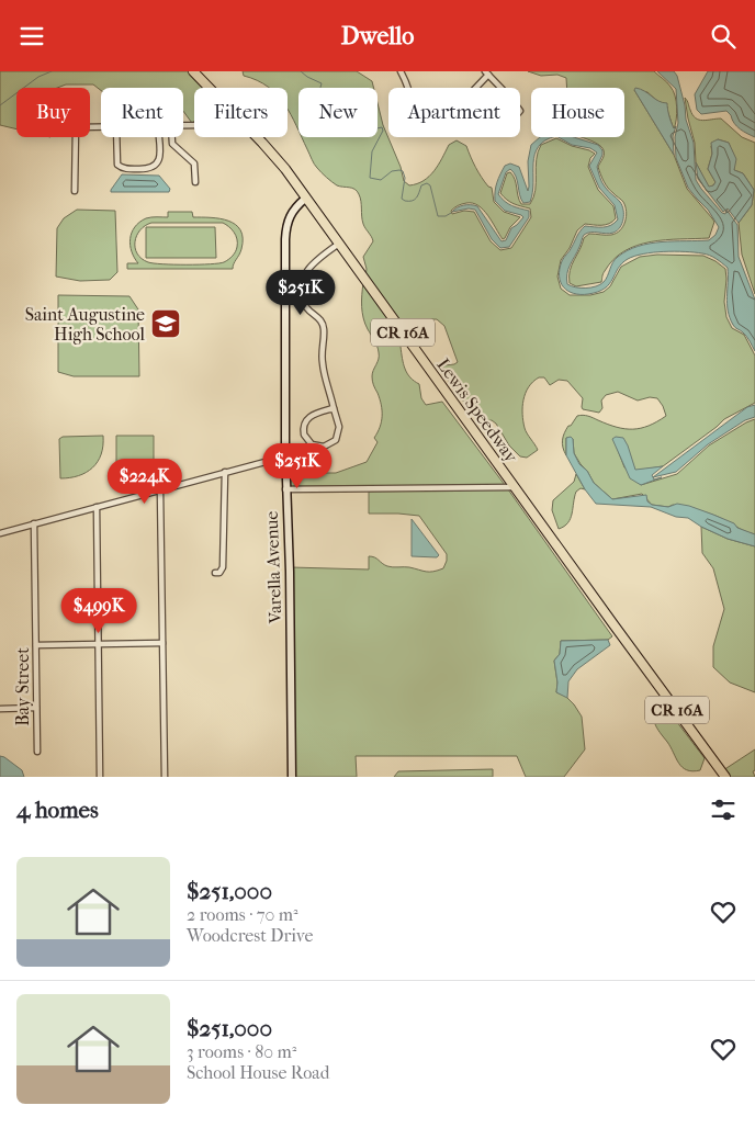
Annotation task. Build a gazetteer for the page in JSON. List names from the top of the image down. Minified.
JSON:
{"streets":{"main road":["CR 16A","Lewis Speedway"],"street":["Varella Avenue","Bay Street"]},"crossings":[["Lewis Speedway","Varella Avenue"]],"places":{"school or university":["Saint Augustine High School"]},"page":{"header":"Dwello","chip":["Buy","Rent","Filters","New","Apartment","House"],"price":["$251K","$251K","$224K","$499K"],"heading":"4 homes","list":[{"name":"$251,000","note":"2 rooms · 70 m² · Woodcrest Drive"},{"name":"$251,000","note":"3 rooms · 80 m² · School House Road"}]}}
